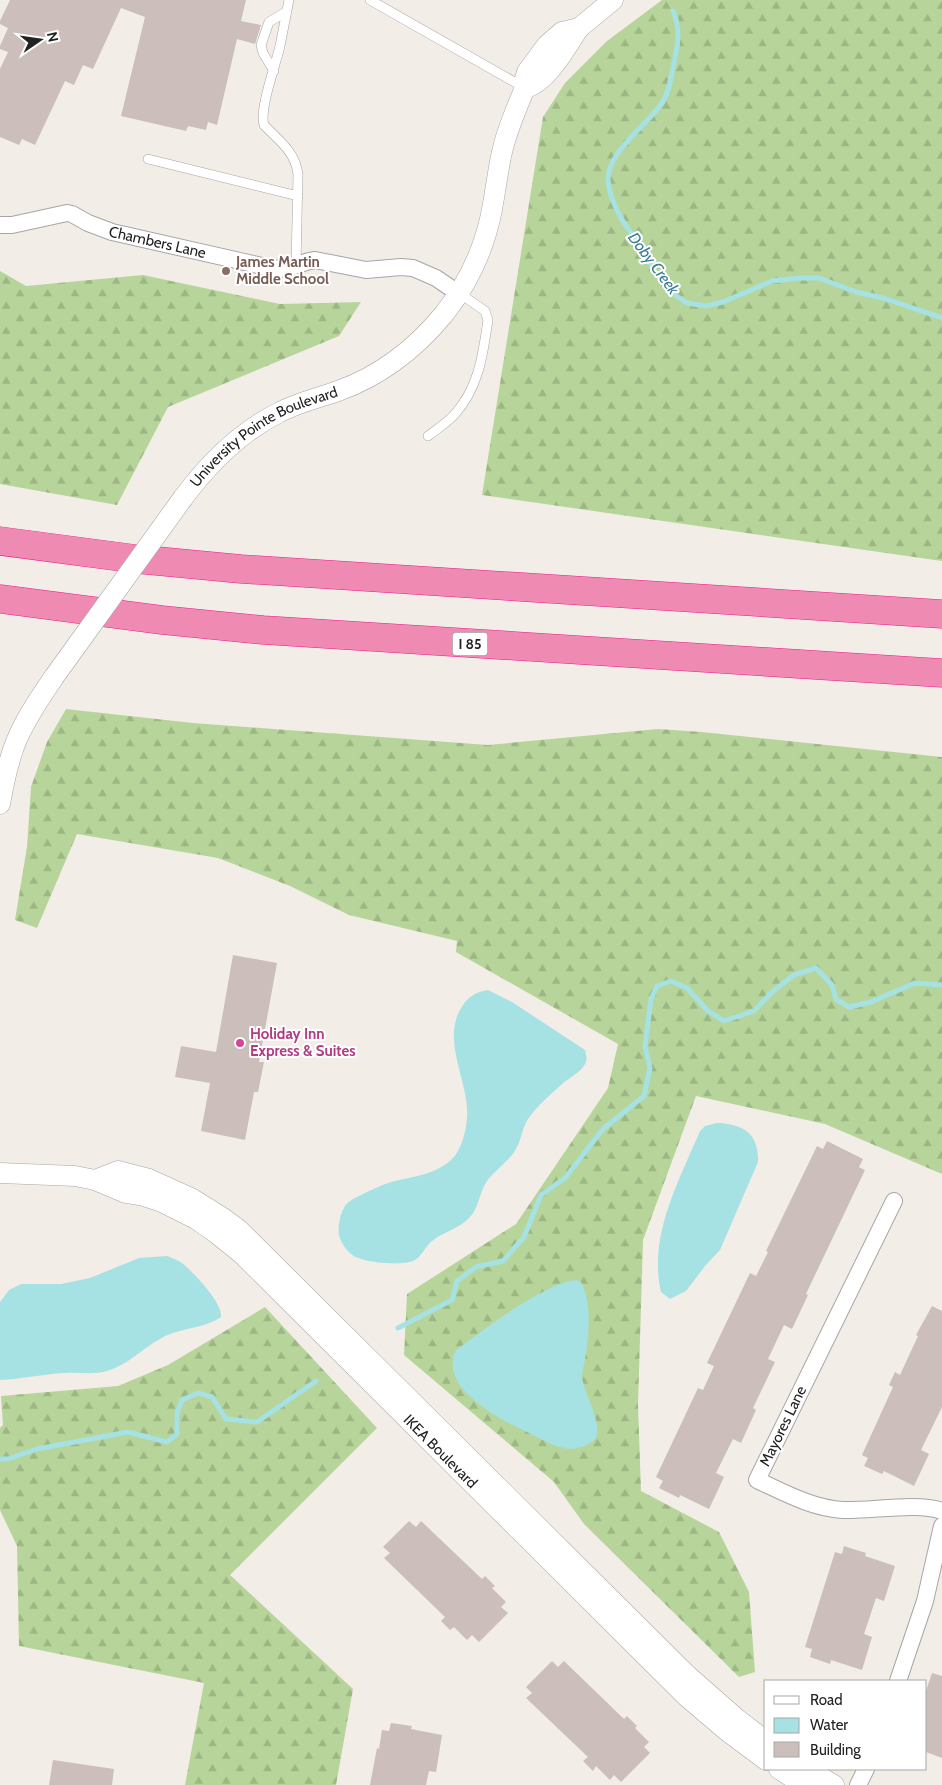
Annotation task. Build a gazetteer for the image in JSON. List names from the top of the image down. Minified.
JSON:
{"streets":{"highway":["I 85"],"street":["Chambers Lane","University Pointe Boulevard","Mayores Lane","IKEA Boulevard"]},"crossings":[["Chambers Lane","University Pointe Boulevard"]],"water":["Doby Creek"],"places":["James Martin Middle School","Holiday Inn Express & Suites"],"legend":["Road","Water","Building"],"north":"right"}
